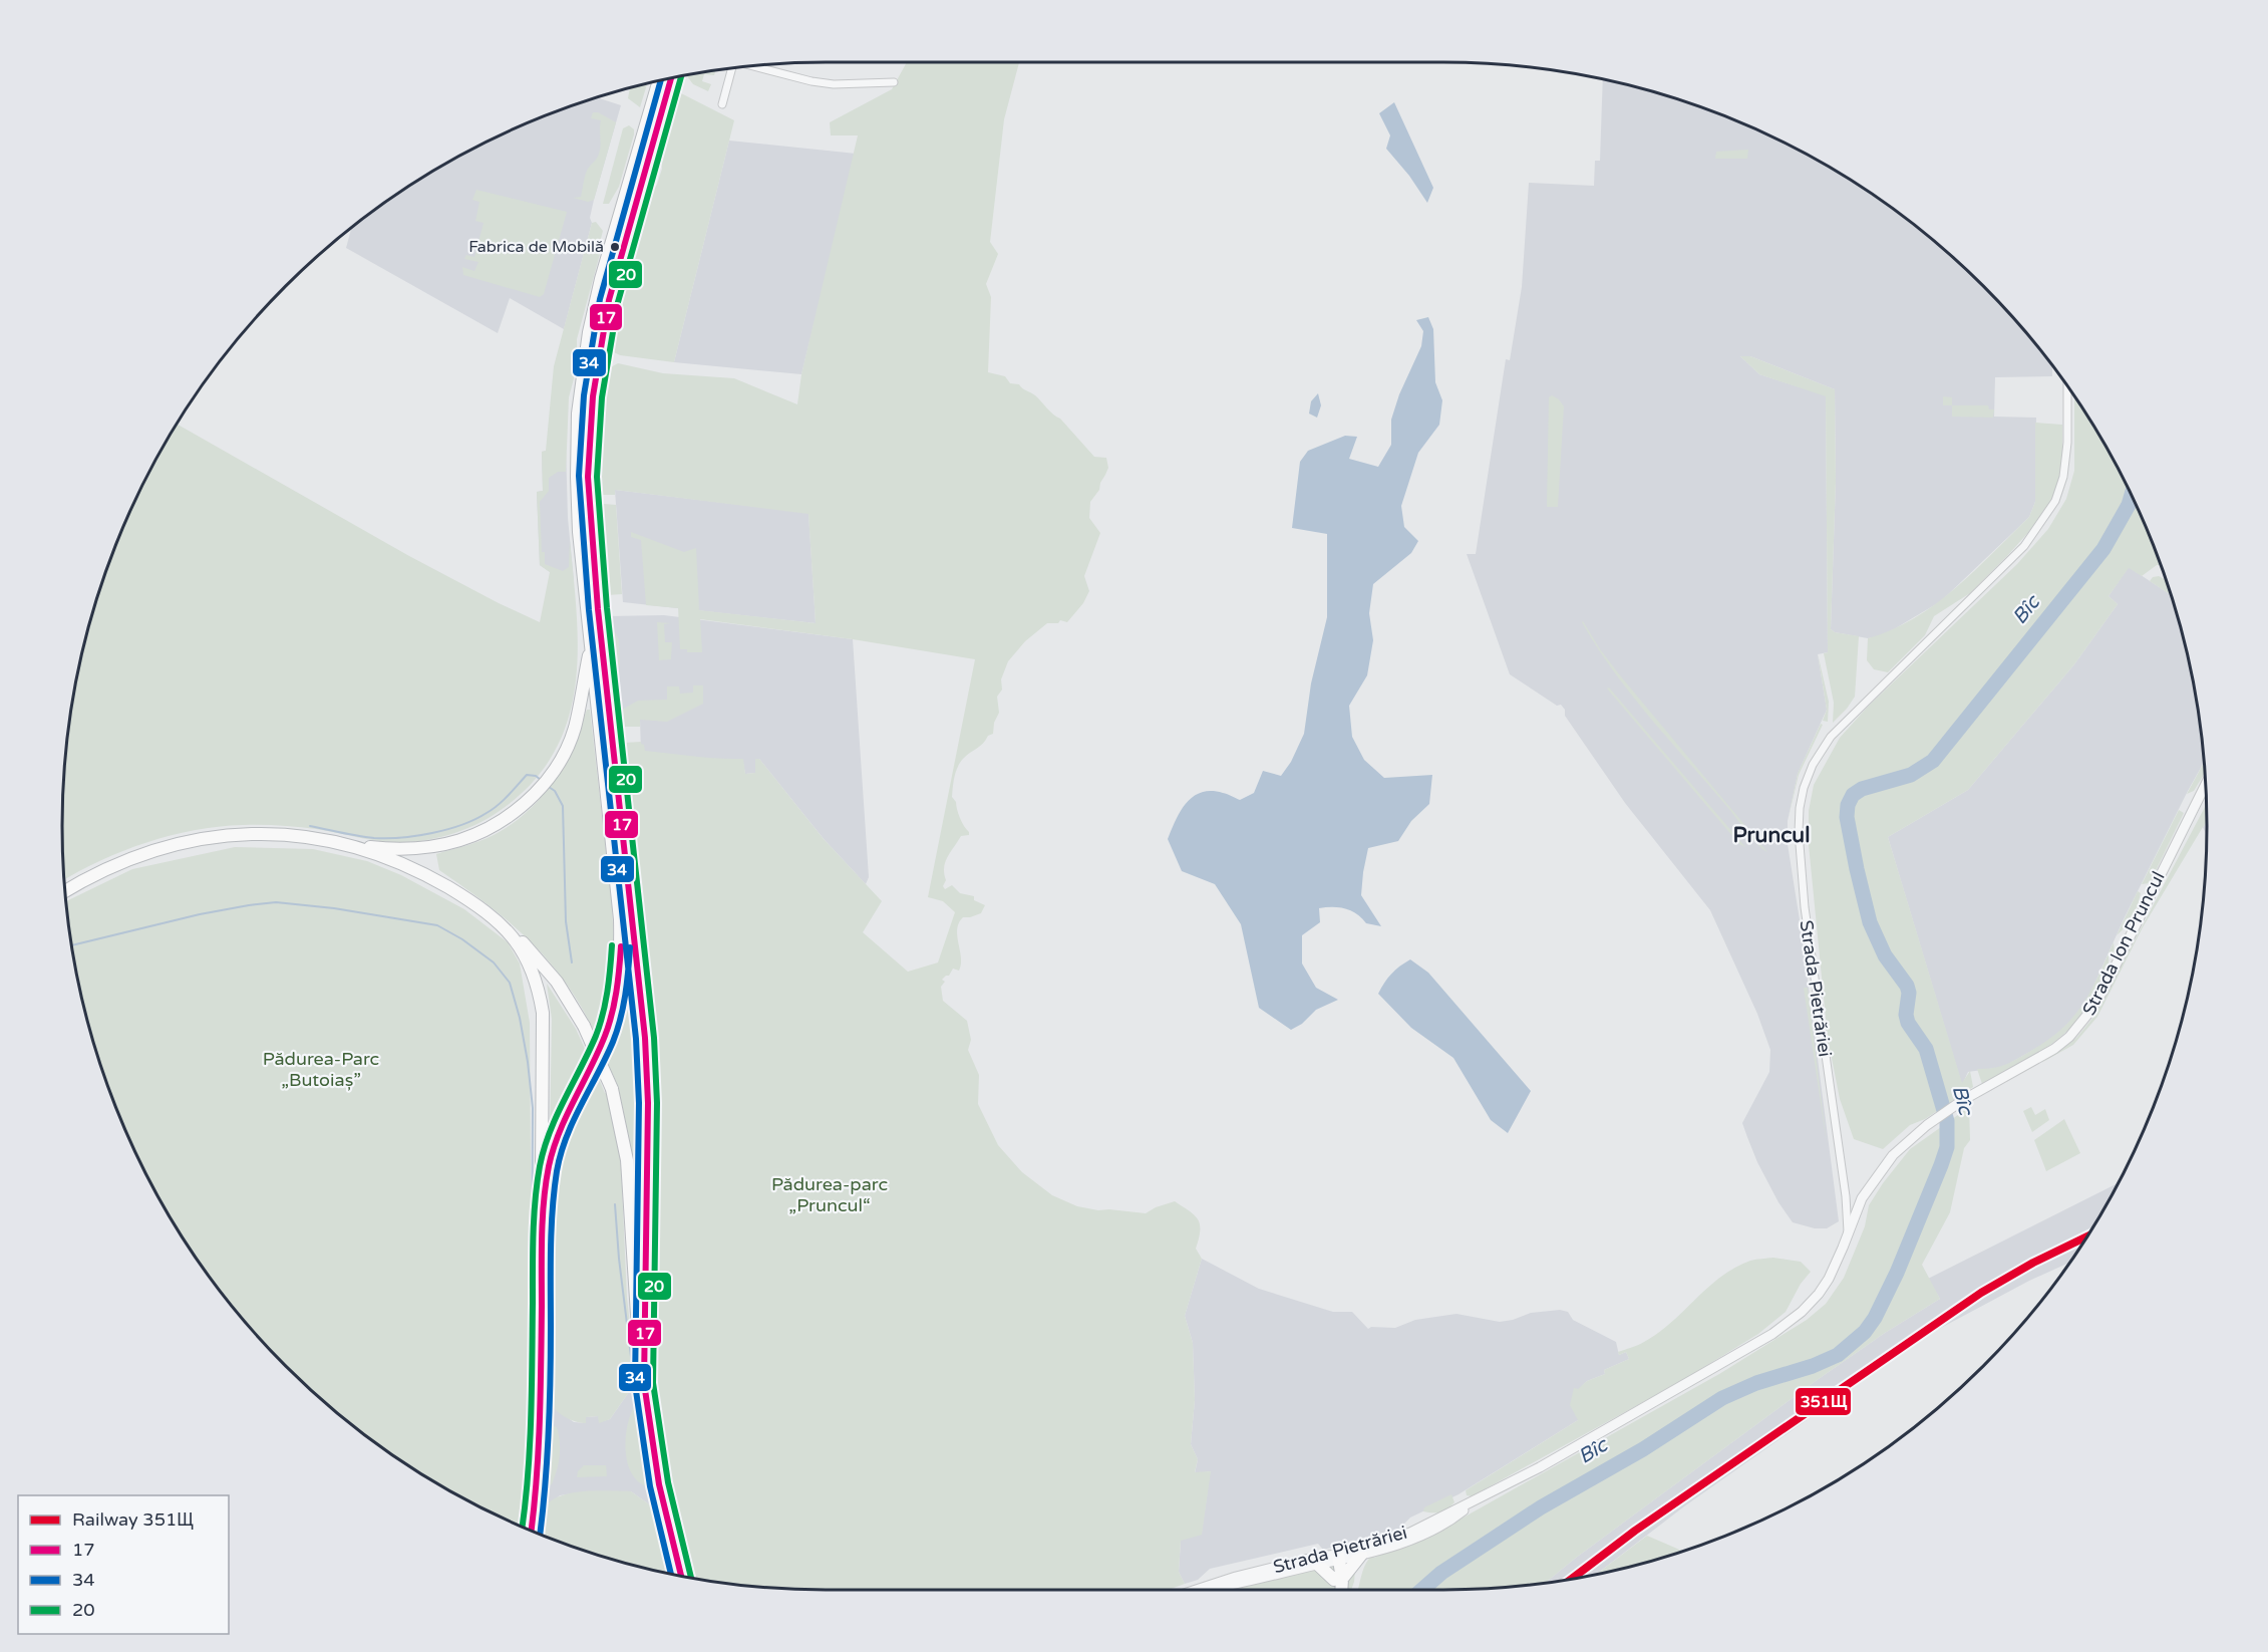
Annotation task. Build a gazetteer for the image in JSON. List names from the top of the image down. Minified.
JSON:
{"streets":{"street":["Strada Ion Pruncul","Strada Pietrăriei"]},"crossings":[["Strada Ion Pruncul","Strada Pietrăriei"]],"districts":["Pruncul"],"water":["Bîc"],"parks":["Pădurea-Parc „Butoiaș”","Pădurea-parc „Pruncul“"],"places":["Fabrica de Mobilă"],"lines":["transit line 20","transit line 17","transit line 34","rail line 351Щ"],"legend":["Railway 351Щ","17","34","20"]}
